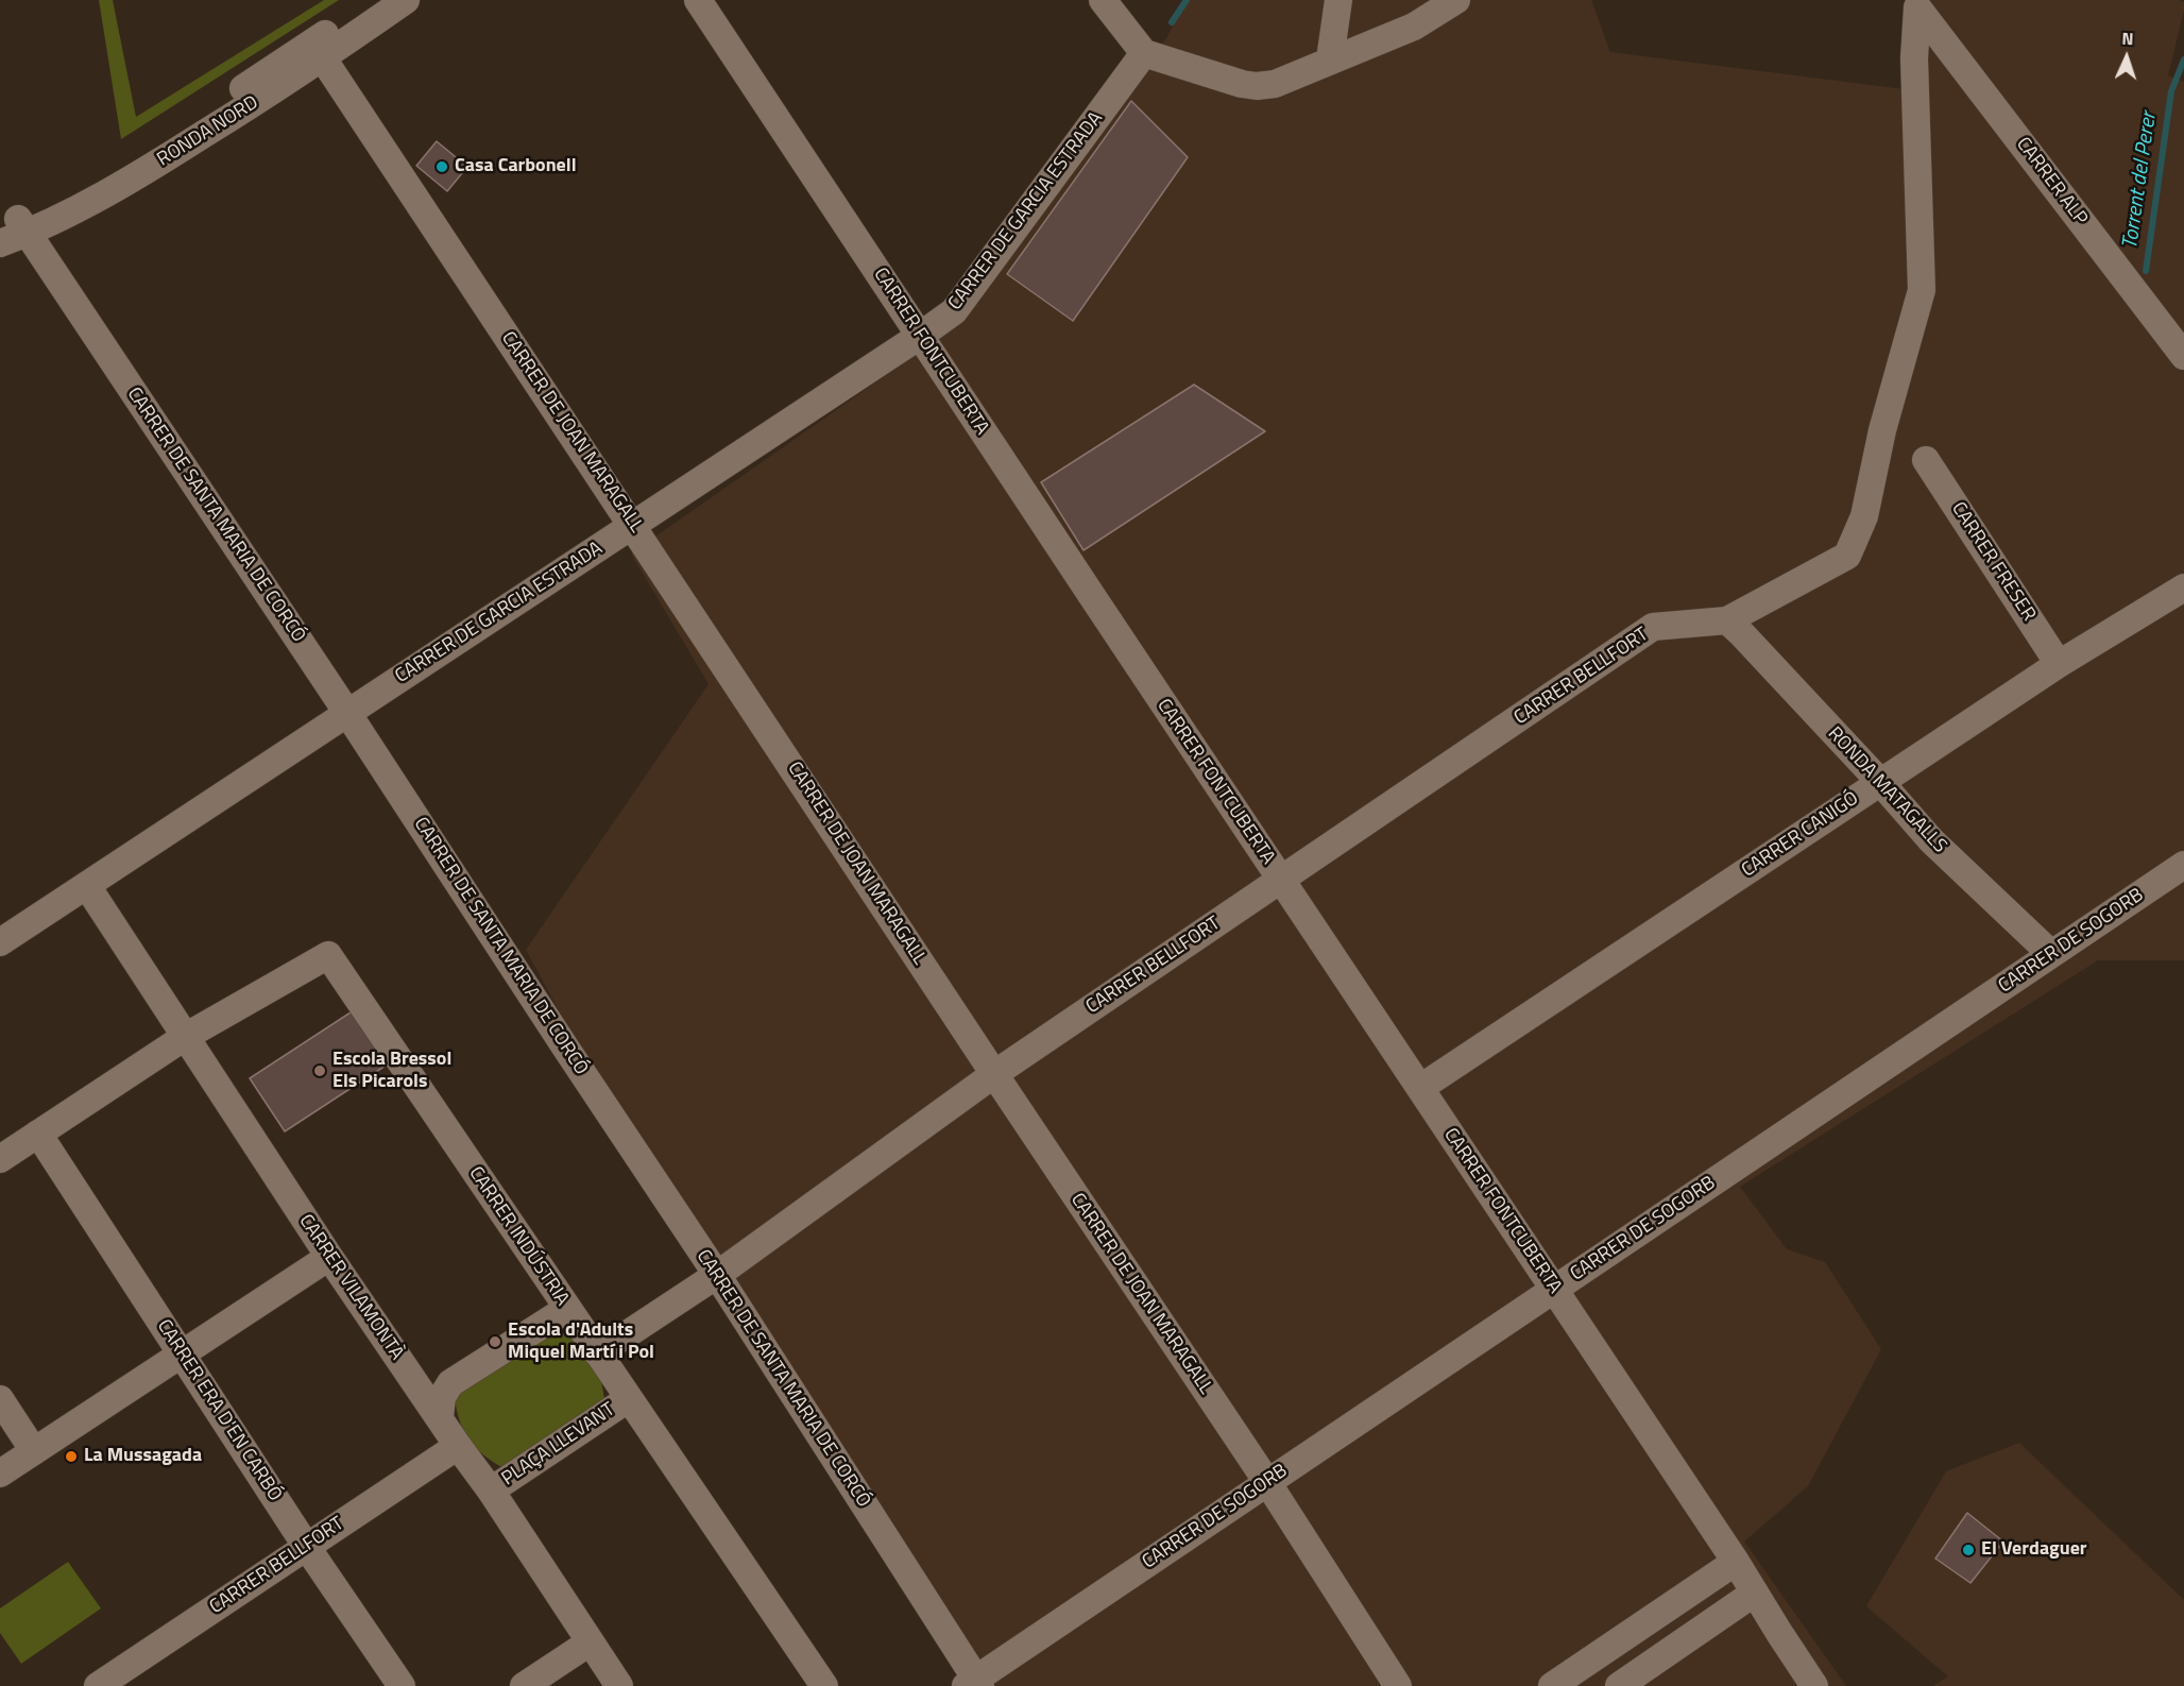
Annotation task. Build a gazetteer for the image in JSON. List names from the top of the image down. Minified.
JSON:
{"streets":{"street":["RONDA NORD","CARRER ALP","CARRER DE GARCIA ESTRADA","CARRER FONTCUBERTA","CARRER DE JOAN MARAGALL","CARRER DE SANTA MARIA DE CORCÓ","CARRER FRESER","CARRER BELLFORT","RONDA MATAGALLS","CARRER CANIGÓ","CARRER DE SOGORB","CARRER INDÚSTRIA","CARRER VILAMONTÀ","CARRER ERA D'EN CARBÓ","PLAÇA LLEVANT"]},"crossings":[["RONDA NORD","CARRER DE JOAN MARAGALL"],["RONDA NORD","CARRER DE SANTA MARIA DE CORCÓ"],["CARRER ALP","CARRER BELLFORT"],["CARRER ALP","RONDA MATAGALLS"],["CARRER DE GARCIA ESTRADA","CARRER FONTCUBERTA"],["CARRER DE GARCIA ESTRADA","CARRER DE JOAN MARAGALL"],["CARRER DE GARCIA ESTRADA","CARRER DE SANTA MARIA DE CORCÓ"],["CARRER DE GARCIA ESTRADA","CARRER VILAMONTÀ"],["CARRER FONTCUBERTA","CARRER BELLFORT"],["CARRER FONTCUBERTA","CARRER CANIGÓ"],["CARRER FONTCUBERTA","CARRER DE SOGORB"],["CARRER DE JOAN MARAGALL","CARRER BELLFORT"],["CARRER DE JOAN MARAGALL","CARRER DE SOGORB"],["CARRER DE SANTA MARIA DE CORCÓ","CARRER BELLFORT"],["CARRER DE SANTA MARIA DE CORCÓ","CARRER DE SOGORB"],["CARRER FRESER","CARRER CANIGÓ"],["CARRER BELLFORT","RONDA MATAGALLS"],["CARRER BELLFORT","CARRER INDÚSTRIA"],["CARRER BELLFORT","CARRER VILAMONTÀ"],["CARRER BELLFORT","CARRER ERA D'EN CARBÓ"],["RONDA MATAGALLS","CARRER CANIGÓ"],["RONDA MATAGALLS","CARRER DE SOGORB"],["CARRER INDÚSTRIA","CARRER VILAMONTÀ"],["CARRER INDÚSTRIA","PLAÇA LLEVANT"],["CARRER VILAMONTÀ","PLAÇA LLEVANT"]],"water":["Torrent del Perer"],"places":["Casa Carbonell","Escola Bressol Els Picarols","Escola d'Adults Miquel Martí i Pol","La Mussagada","El Verdaguer"],"north":"top"}
